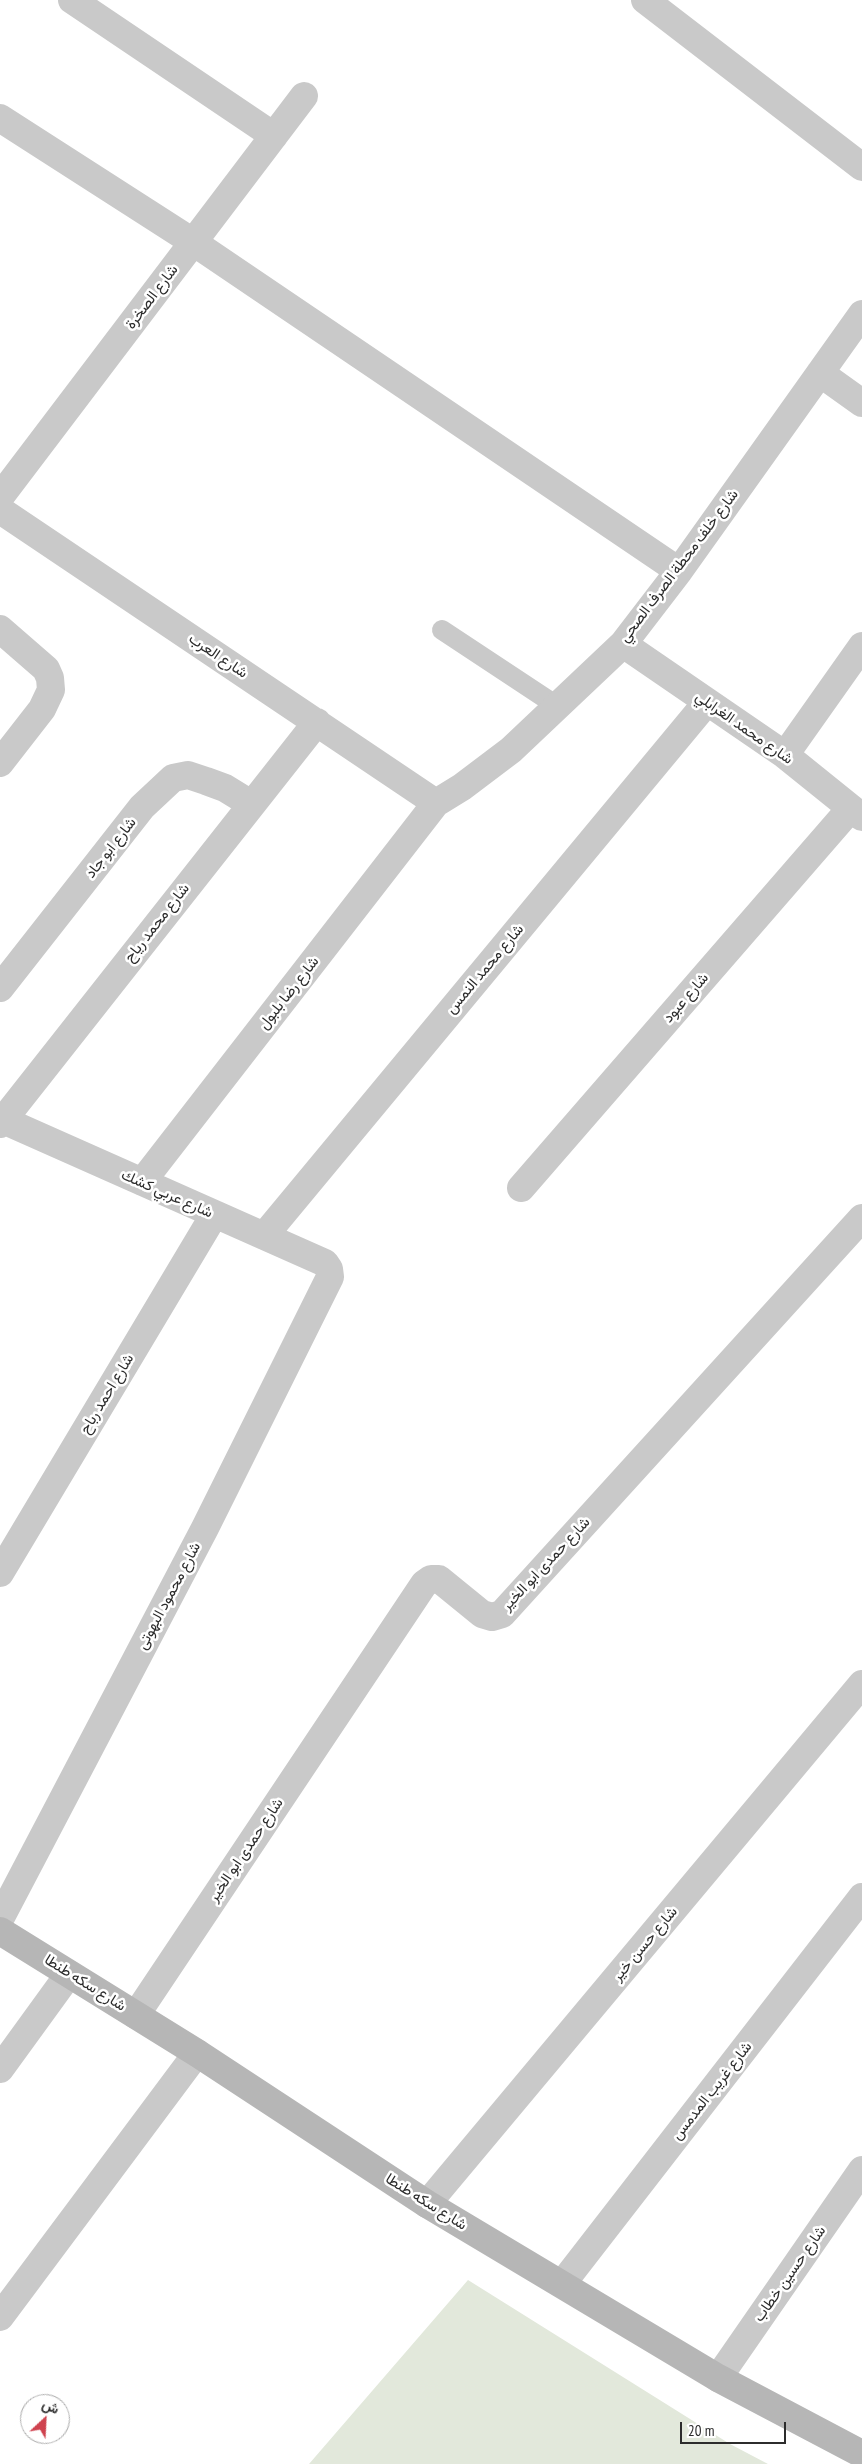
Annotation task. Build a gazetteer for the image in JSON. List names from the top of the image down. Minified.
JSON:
{"streets":{"main road":["شارع سكه طنطا"],"street":["شارع الصخرة","شارع خلف محطة الصرف الصحي","شارع العرب","شارع محمد الغرابلي","شارع ابو جاد","شارع محمد رياح","شارع محمد النمس","شارع رضا بلبول","شارع عبود","شارع عربي كشك","شارع احمد رباح","شارع حمدى ابو الخير","شارع محمود البهوتى","شارع حسن خير","شارع غريب المدمس","شارع حسين خطاب"]},"crossings":[["شارع خلف محطة الصرف الصحي","شارع العرب"],["شارع خلف محطة الصرف الصحي","شارع محمد الغرابلي"],["شارع خلف محطة الصرف الصحي","شارع رضا بلبول"],["شارع العرب","شارع محمد رياح"],["شارع العرب","شارع رضا بلبول"],["شارع محمد الغرابلي","شارع محمد النمس"],["شارع محمد الغرابلي","شارع عبود"],["شارع ابو جاد","شارع محمد رياح"],["شارع محمد رياح","شارع عربي كشك"],["شارع محمد النمس","شارع عربي كشك"],["شارع رضا بلبول","شارع عربي كشك"],["شارع عربي كشك","شارع احمد رباح"],["شارع عربي كشك","شارع محمود البهوتى"],["شارع حمدى ابو الخير","شارع سكه طنطا"],["شارع حسن خير","شارع سكه طنطا"],["شارع سكه طنطا","شارع غريب المدمس"],["شارع سكه طنطا","شارع حسين خطاب"]],"scale_bar":"20 m","north":"top right"}
